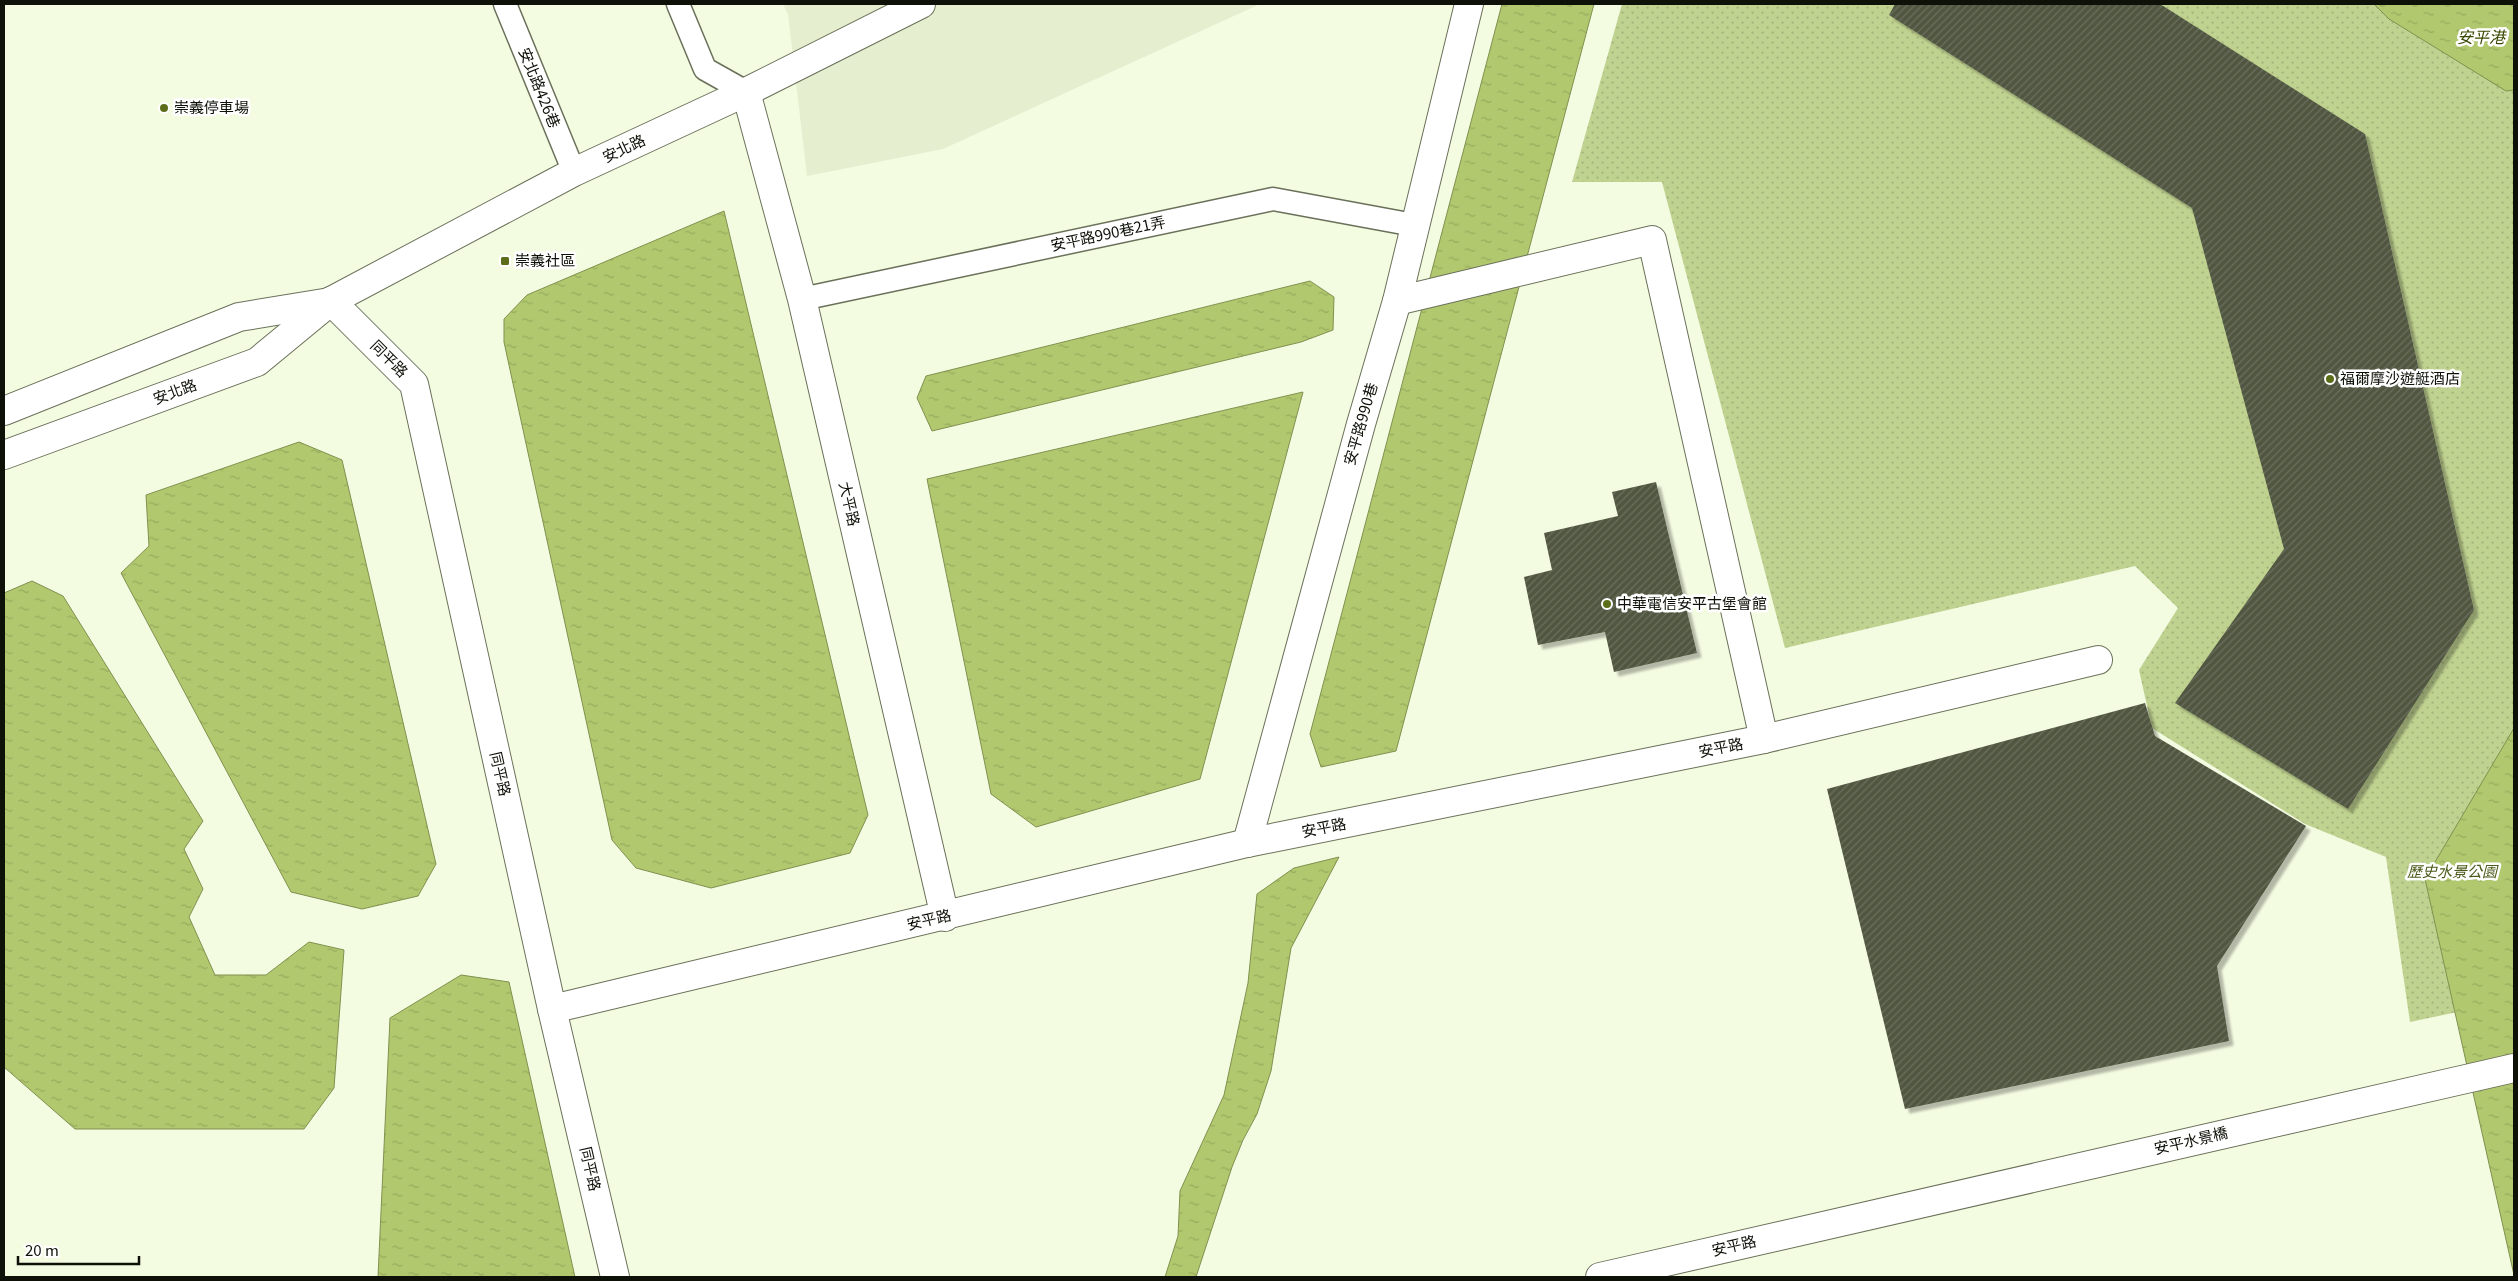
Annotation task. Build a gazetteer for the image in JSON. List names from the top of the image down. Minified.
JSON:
{"streets":{"street":["安北路","同平路","安平路990巷","大平路","安平路","安平水景橋"],"lane":["安北路426巷","安平路990巷21弄"]},"crossings":[["安北路426巷","安北路"],["安北路","同平路"],["安北路","大平路"],["安平路990巷21弄","安平路990巷"],["安平路990巷21弄","大平路"],["同平路","安平路"],["安平路990巷","安平路"],["大平路","安平路"],["安平路","安平水景橋"]],"water":["安平港"],"parks":["歷史水景公園"],"places":{"other":["崇義停車場","福爾摩沙遊艇酒店","中華電信安平古堡會館"],"transit":["崇義社區"]},"scale_bar":"20 m"}
